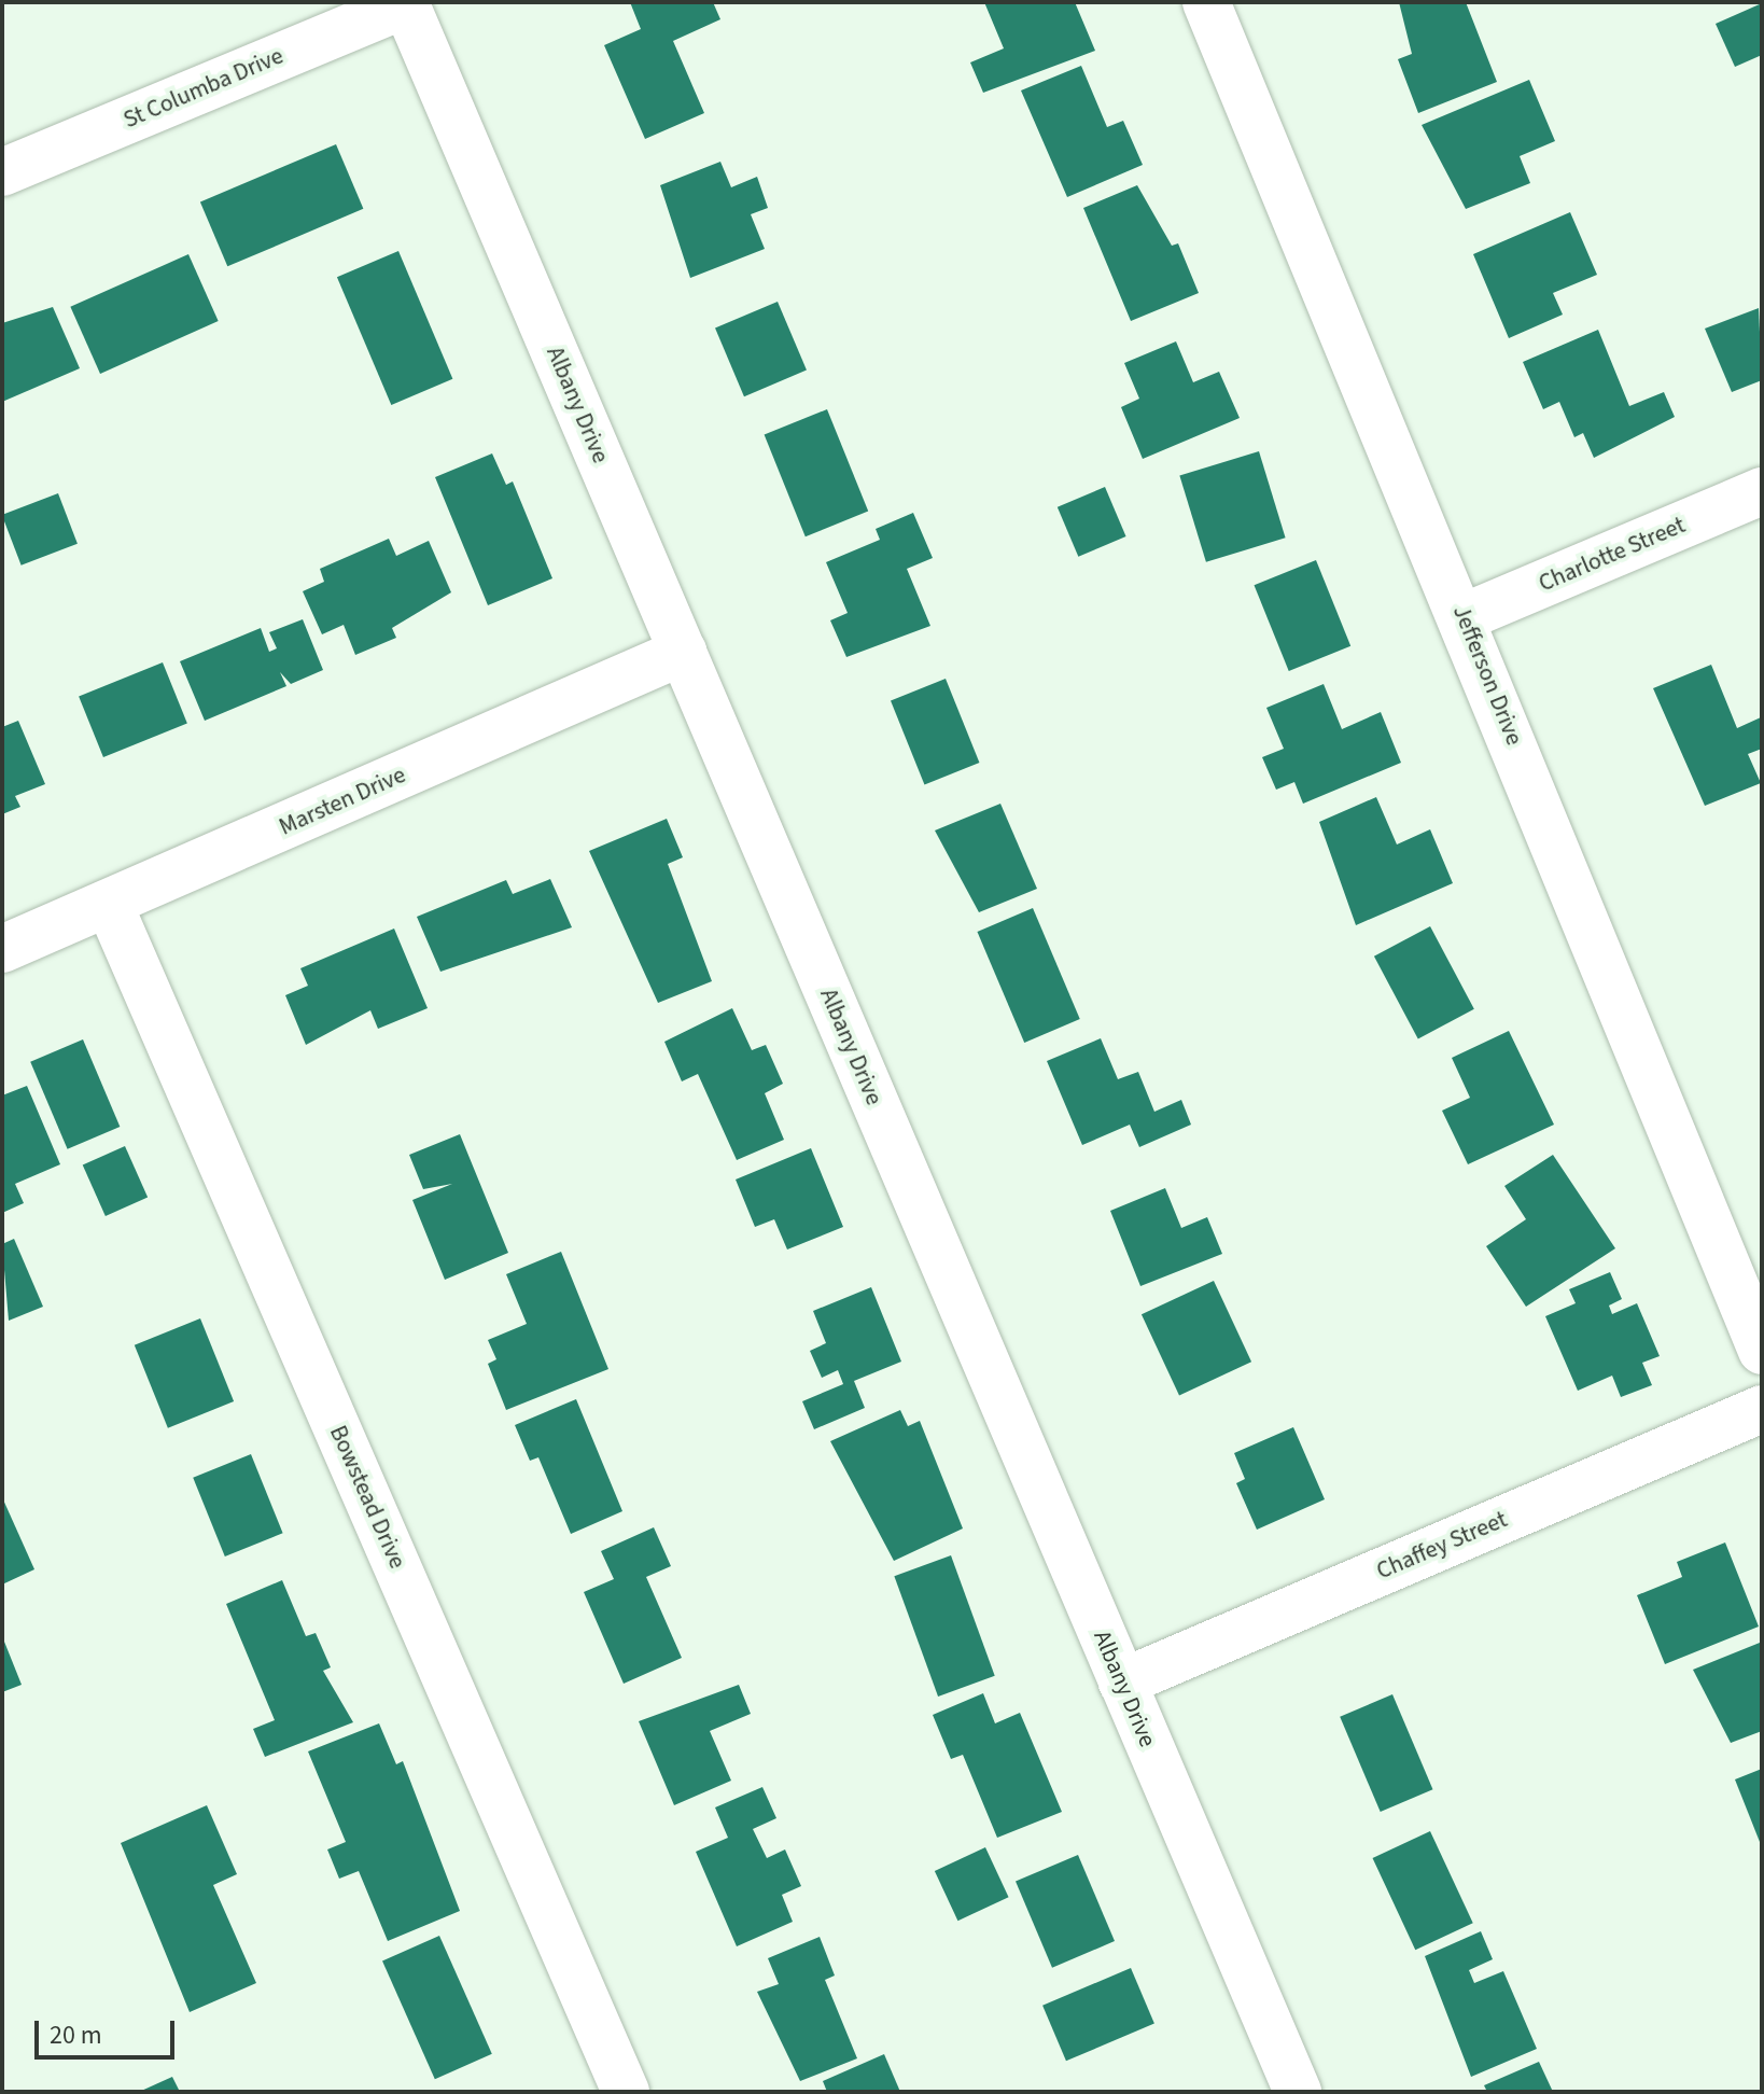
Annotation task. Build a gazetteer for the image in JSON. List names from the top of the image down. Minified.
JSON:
{"streets":{"street":["St Columba Drive","Albany Drive","Charlotte Street","Jefferson Drive","Marsten Drive","Bowstead Drive","Chaffey Street"]},"crossings":[["St Columba Drive","Albany Drive"],["Albany Drive","Marsten Drive"],["Albany Drive","Chaffey Street"],["Charlotte Street","Jefferson Drive"],["Marsten Drive","Bowstead Drive"]],"scale_bar":"20 m"}
